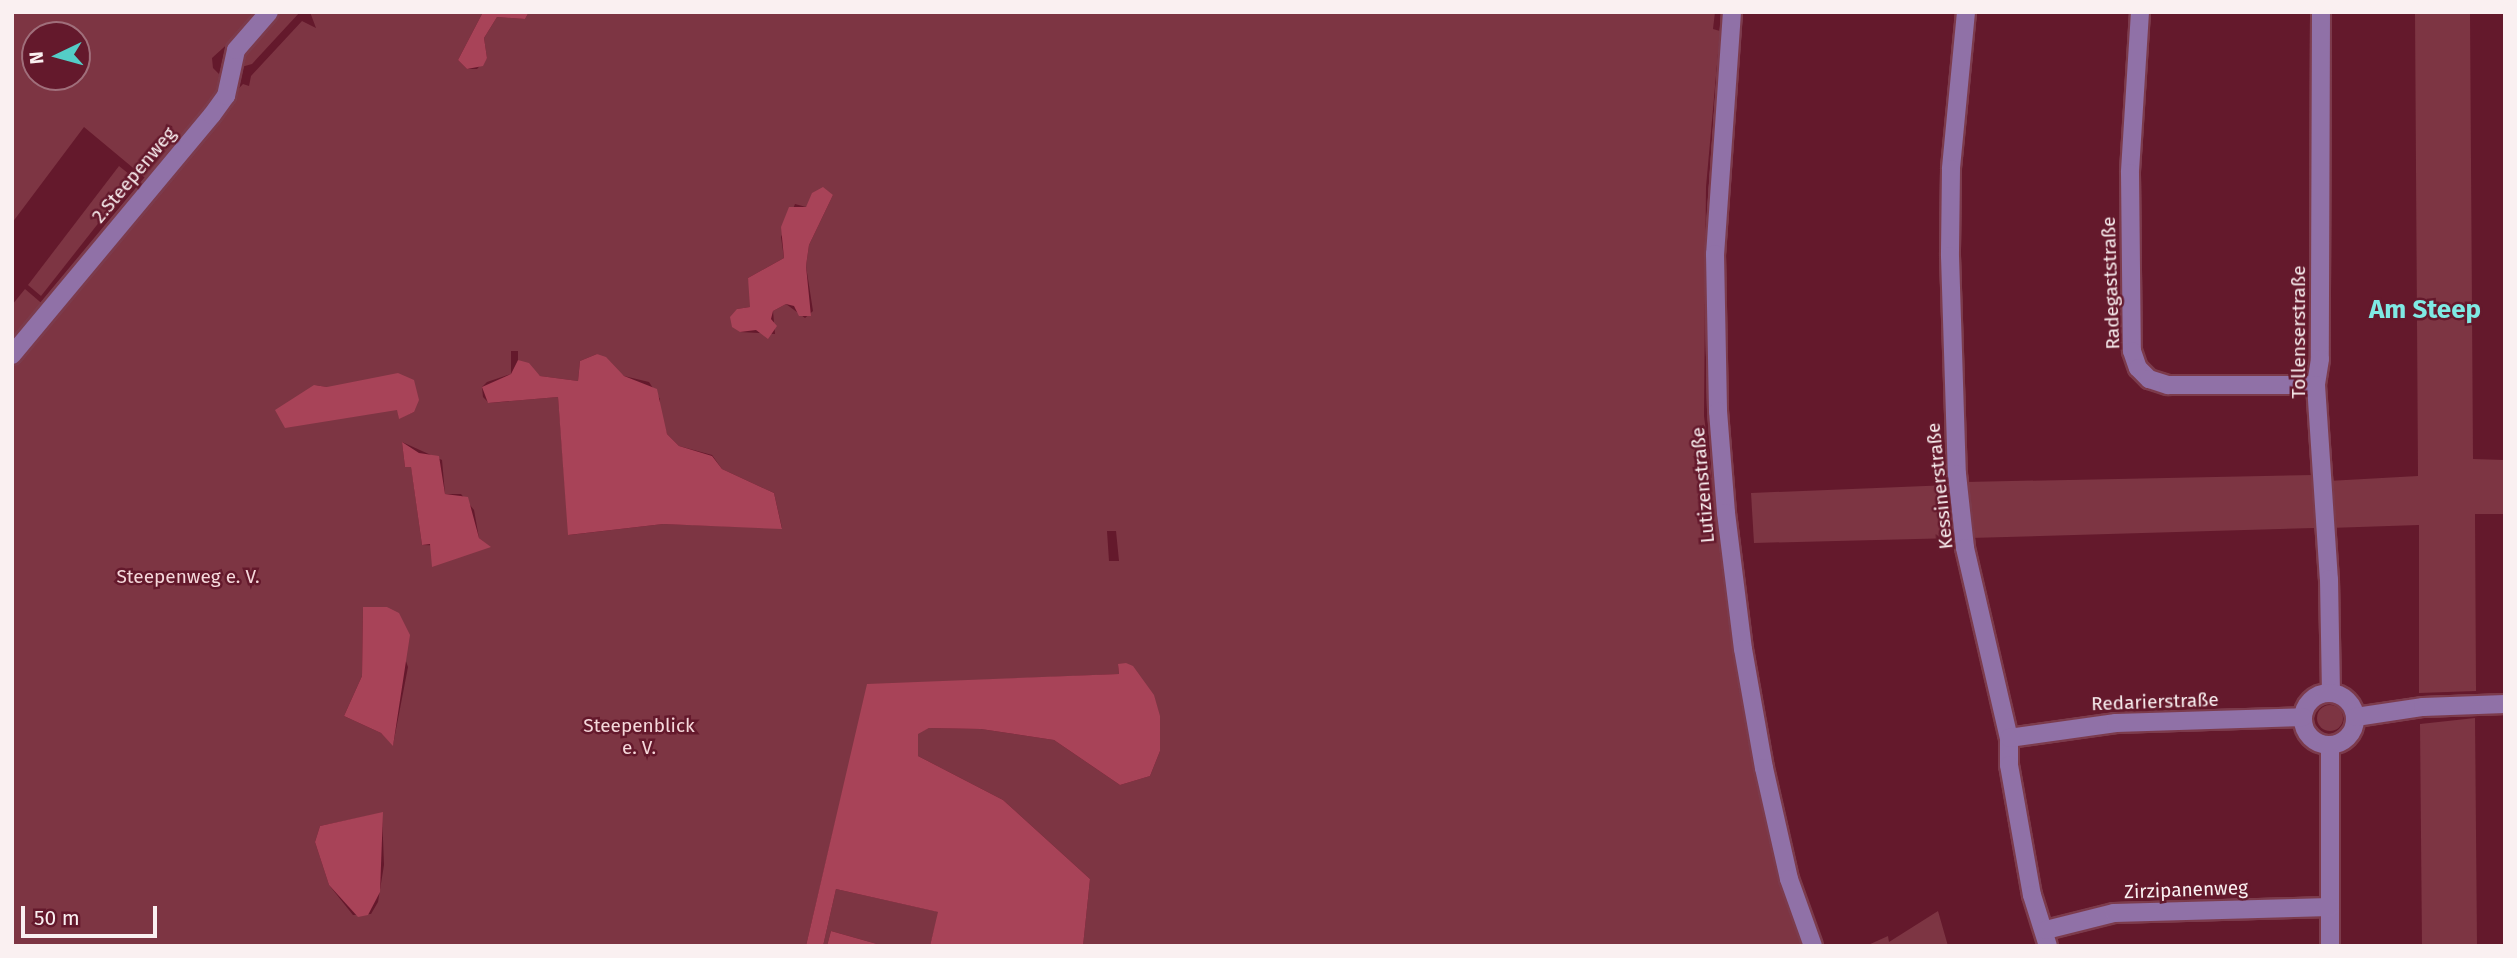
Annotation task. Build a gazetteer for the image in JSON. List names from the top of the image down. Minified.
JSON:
{"streets":{"street":["2.Steepenweg","Radegaststraße","Tollenserstraße","Lutizenstraße","Kessinerstraße","Redarierstraße","Zirzipanenweg"]},"crossings":[["Radegaststraße","Tollenserstraße"],["Tollenserstraße","Redarierstraße"],["Kessinerstraße","Redarierstraße"],["Kessinerstraße","Zirzipanenweg"]],"districts":["Am Steep"],"parks":["Steepenweg e. V.","Steepenblick e. V."],"scale_bar":"50 m","north":"left"}
